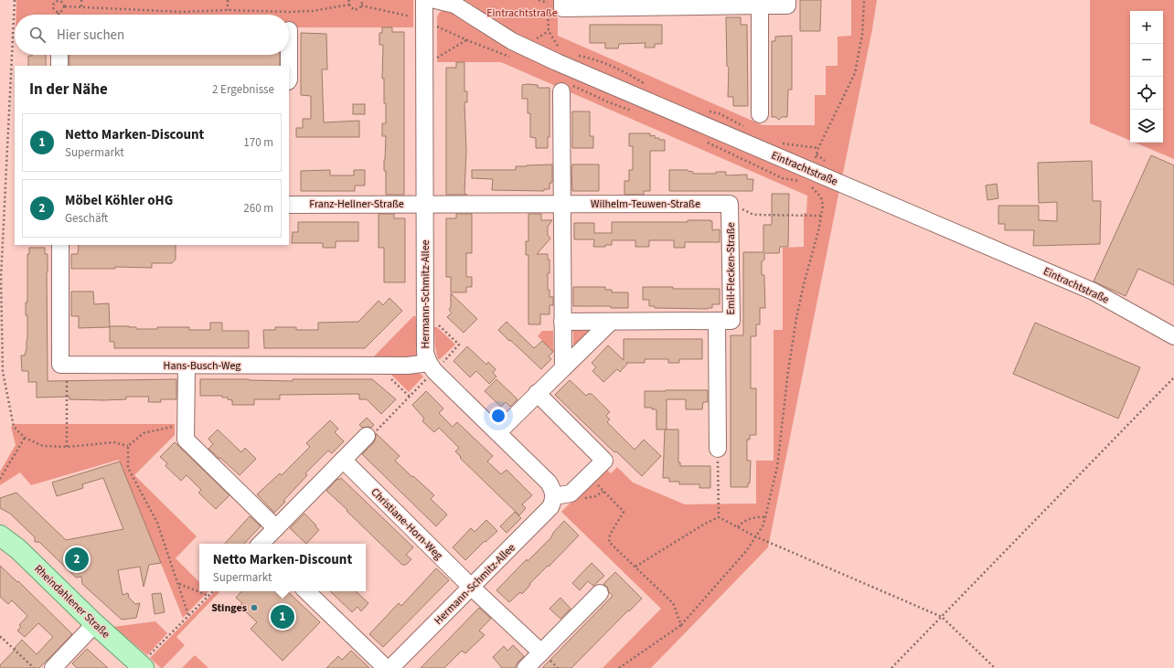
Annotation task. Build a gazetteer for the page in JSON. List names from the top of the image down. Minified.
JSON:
{"streets":{"main road":["Rheindahlener Straße"],"street":["Eintrachtstraße","Franz-Hellner-Straße","Wilhelm-Teuwen-Straße","Emil-Flecken-Straße","Hermann-Schmitz-Allee","Hans-Busch-Weg","Christiane-Horn-Weg"]},"crossings":[["Franz-Hellner-Straße","Wilhelm-Teuwen-Straße"],["Franz-Hellner-Straße","Hermann-Schmitz-Allee"],["Wilhelm-Teuwen-Straße","Emil-Flecken-Straße"],["Wilhelm-Teuwen-Straße","Hermann-Schmitz-Allee"],["Hermann-Schmitz-Allee","Hans-Busch-Weg"],["Hermann-Schmitz-Allee","Christiane-Horn-Weg"]],"parks":["Eintrachtstraße"],"places":["Stinges"],"page":{"map_buttons":["+","−"],"search":"Hier suchen","heading":["In der Nähe","2 Ergebnisse"],"list":[{"mark":"1","name":"Netto Marken-Discount","note":"Supermarkt","value":"170 m"},{"mark":"2","name":"Möbel Köhler oHG","note":"Geschäft","value":"260 m"}],"popup":["Netto Marken-Discount","Supermarkt"],"pins":["2","1"]}}
